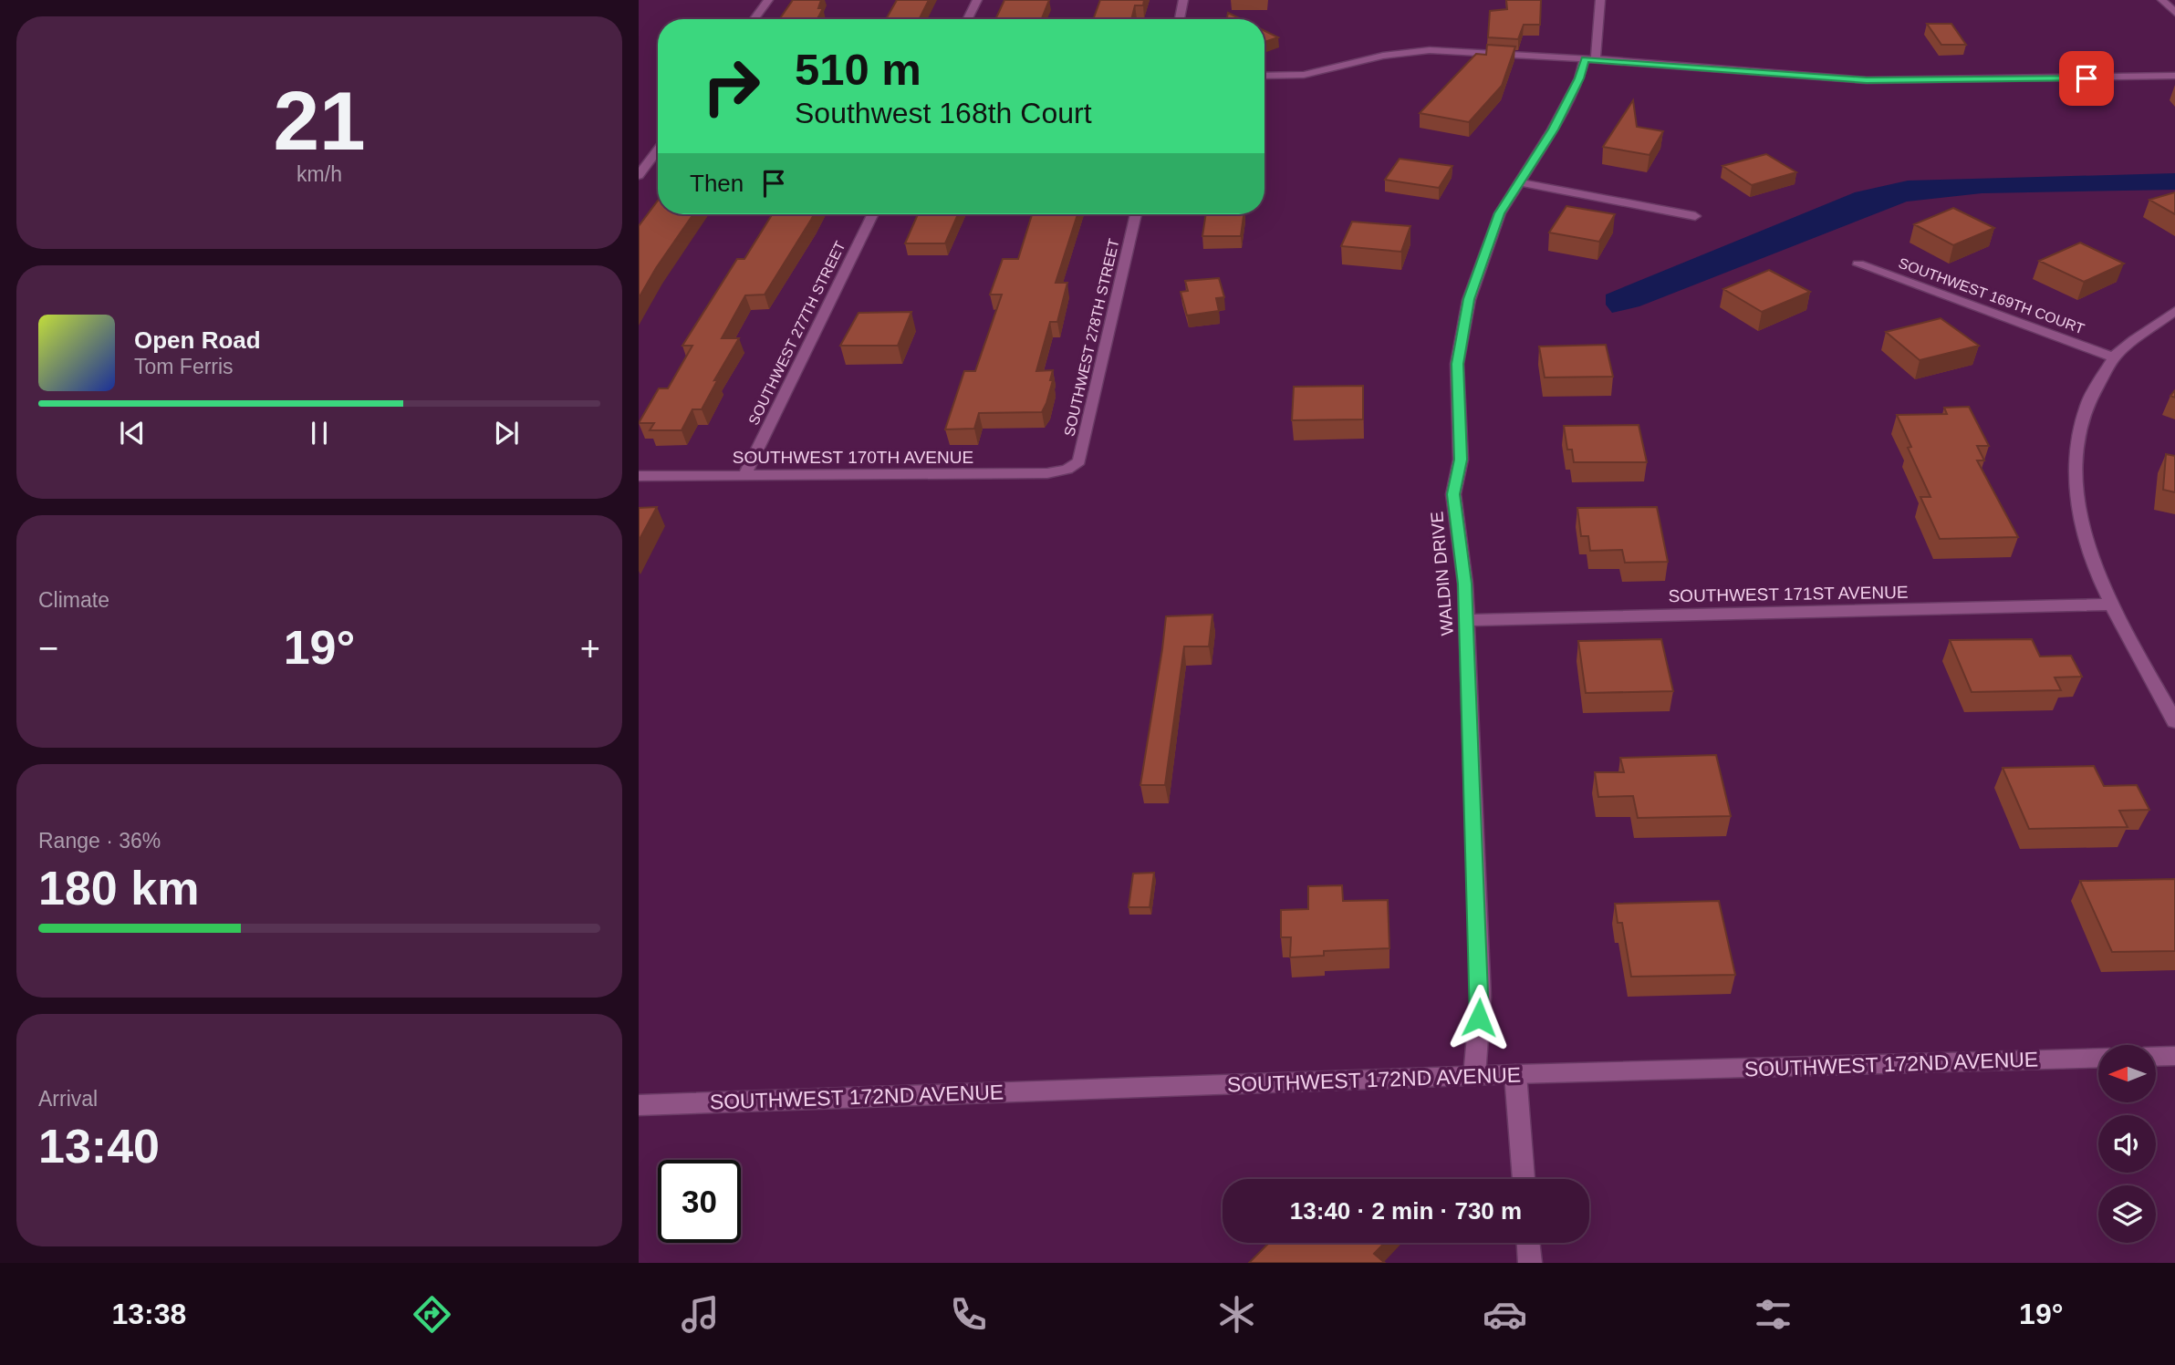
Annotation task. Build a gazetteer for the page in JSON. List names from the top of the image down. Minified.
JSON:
{"streets":{"street":["SOUTHWEST 169TH COURT","SOUTHWEST 277TH STREET","SOUTHWEST 278TH STREET","SOUTHWEST 170TH AVENUE","WALDIN DRIVE","SOUTHWEST 171ST AVENUE","SOUTHWEST 172ND AVENUE"]},"crossings":[["SOUTHWEST 277TH STREET","SOUTHWEST 170TH AVENUE"],["SOUTHWEST 278TH STREET","SOUTHWEST 170TH AVENUE"],["WALDIN DRIVE","SOUTHWEST 171ST AVENUE"],["WALDIN DRIVE","SOUTHWEST 172ND AVENUE"]],"north":"left","page":{"tile":[["21","km/h"],"Climate",["Range · 36%","180 km"],["Arrival","13:40"]],"turn":["510 m","Southwest 168th Court"],"then":"Then","song":["Open Road","Tom Ferris"],"heat":["−","19°","+"],"limit":"30","trip":"13:40 · 2 min · 730 m","tabs":["13:38","19°"]}}
